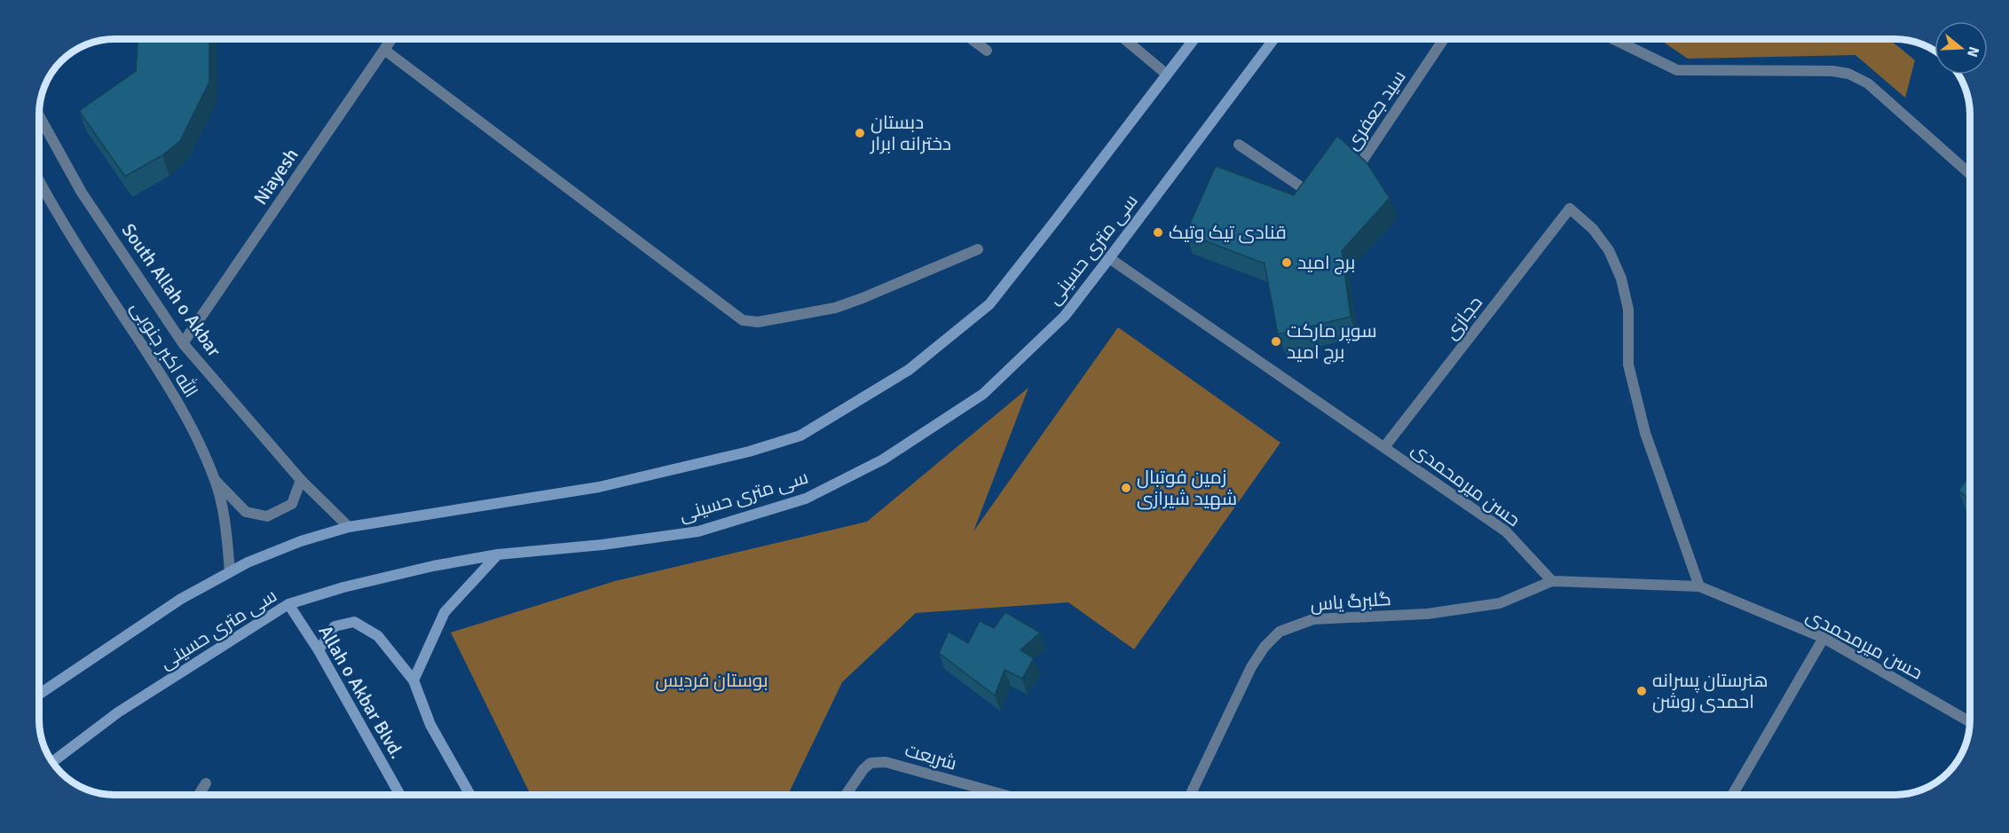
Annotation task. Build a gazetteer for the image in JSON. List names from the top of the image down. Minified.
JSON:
{"streets":{"main road":["سی متری حسینی","Allah o Akbar Blvd."],"street":["سید جعفری","Niayesh","South Allah o Akbar","حجازی","الله اکبر جنوبی","حسن میرمحمدی","گلبرگ یاس","شریعت"]},"crossings":[["Niayesh","South Allah o Akbar"],["سی متری حسینی","حسن میرمحمدی"],["سی متری حسینی","Allah o Akbar Blvd."],["حجازی","حسن میرمحمدی"],["حسن میرمحمدی","گلبرگ یاس"]],"parks":["بوستان فردیس"],"places":["دبستان دخترانه ابرار","قنادی تیک وتیک","برج امید","سوپر مارکت برج امید","زمین فوتبال شهید شیرازی","هنرستان پسرانه احمدی روشن"],"north":"right"}
